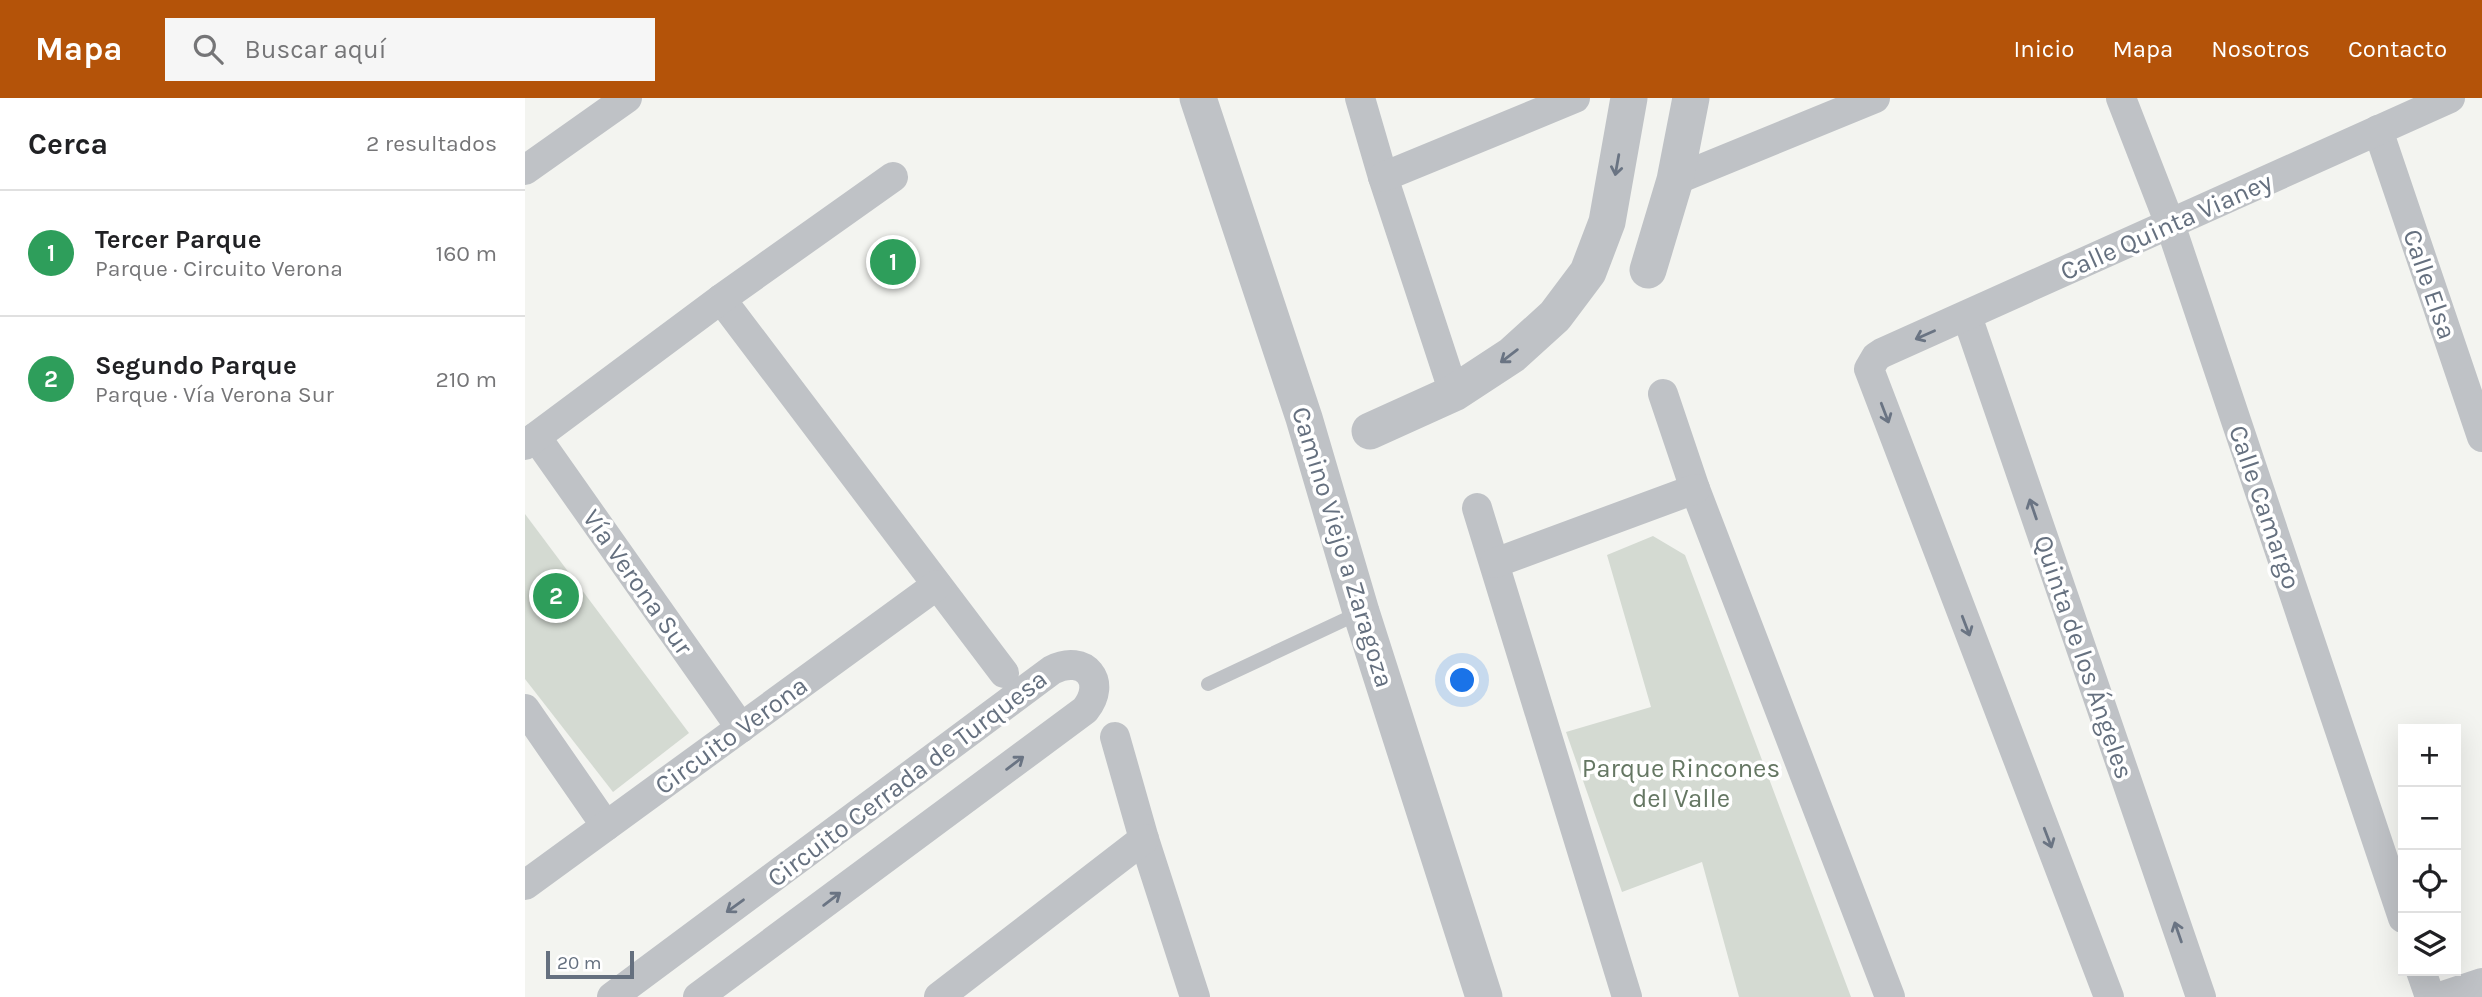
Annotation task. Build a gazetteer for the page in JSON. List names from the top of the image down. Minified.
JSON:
{"streets":{"street":["Calle Quinta Vianey","Calle Elsa","Calle Camargo","Camino Viejo a Zaragoza","Vía Verona Sur","Quinta de los Ángeles","Circuito Verona","Circuito Cerrada de Turquesa"]},"crossings":[["Calle Quinta Vianey","Calle Elsa"],["Calle Quinta Vianey","Calle Camargo"],["Calle Quinta Vianey","Quinta de los Ángeles"],["Vía Verona Sur","Circuito Verona"]],"one_way":["Quinta de los Ángeles"],"parks":["Parque Rincones del Valle"],"scale_bar":"20 m","page":{"header":"Mapa","search":"Buscar aquí","nav":["Inicio","Mapa","Nosotros","Contacto"],"heading":["Cerca","2 resultados"],"list":[{"mark":"1","name":"Tercer Parque","note":"Parque · Circuito Verona","value":"160 m"},{"mark":"2","name":"Segundo Parque","note":"Parque · Vía Verona Sur","value":"210 m"}],"pins":["1","2"],"map_buttons":["+","−"],"scale":"20 m"}}
